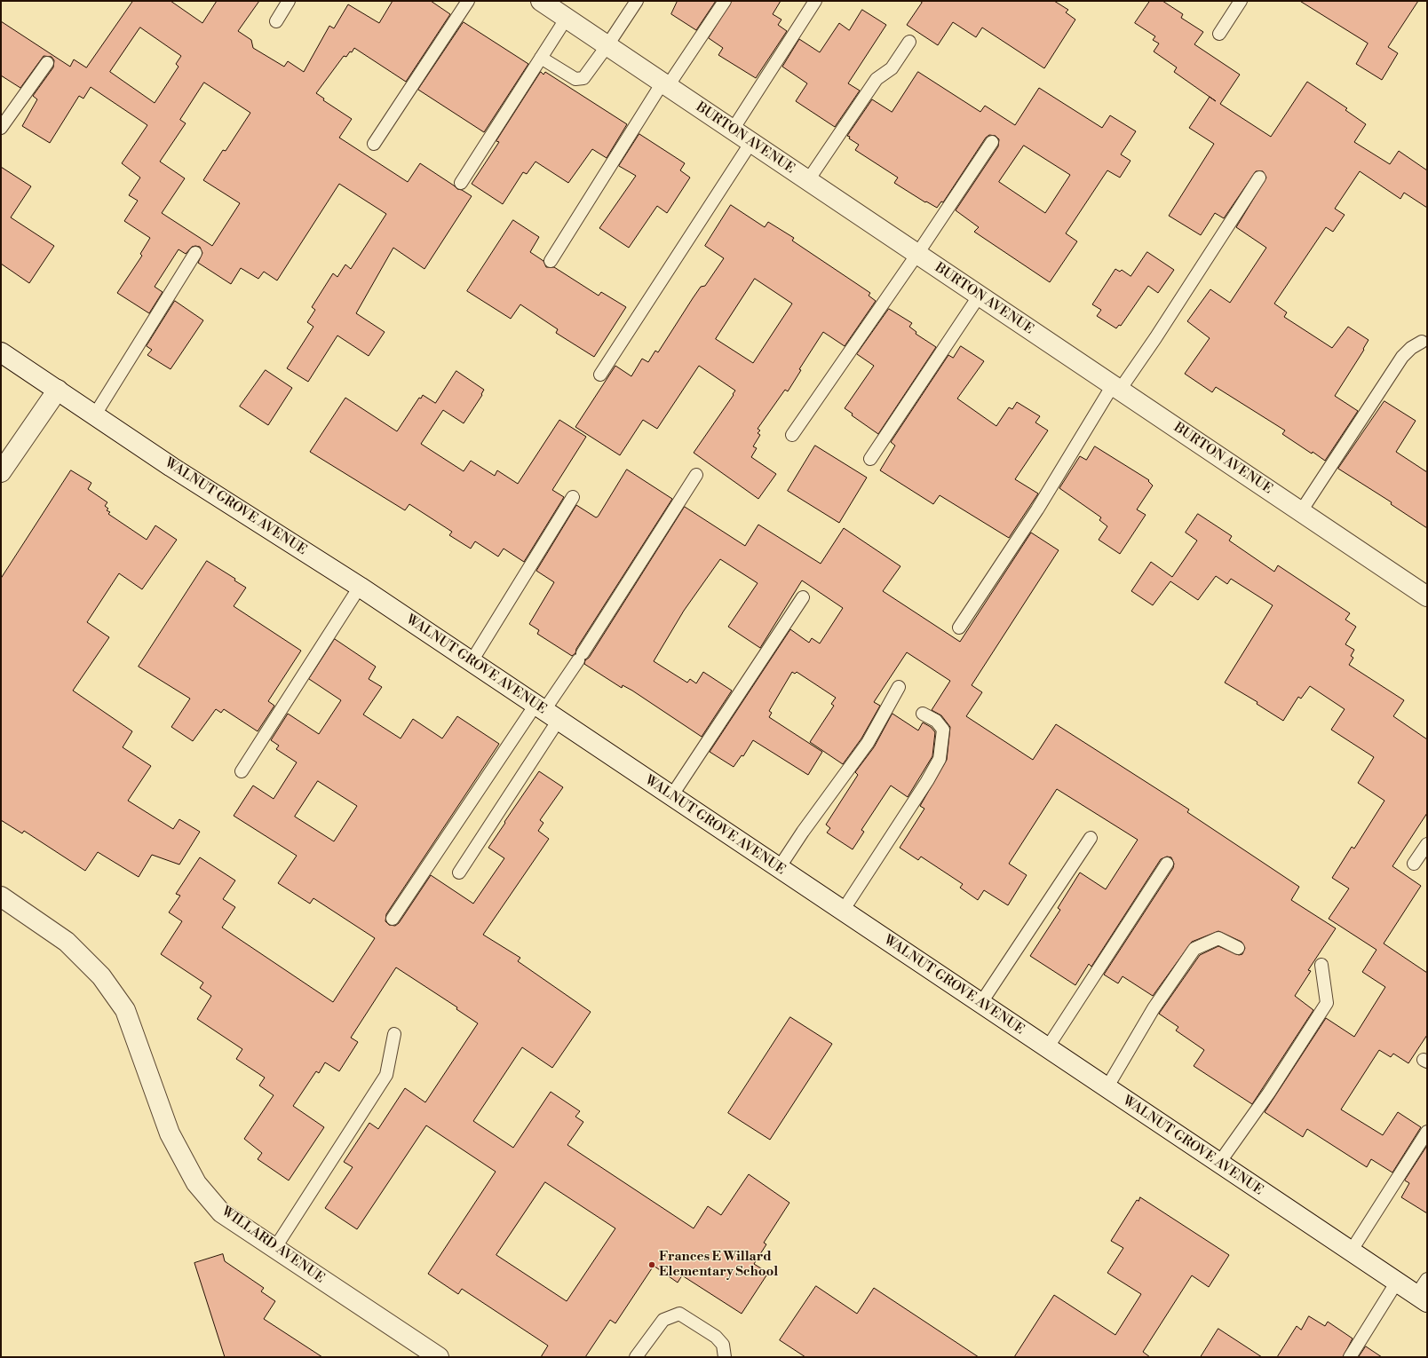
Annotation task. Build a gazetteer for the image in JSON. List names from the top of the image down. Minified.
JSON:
{"streets":{"street":["BURTON AVENUE","WALNUT GROVE AVENUE","WILLARD AVENUE"]},"places":["Frances E Willard Elementary School"]}
